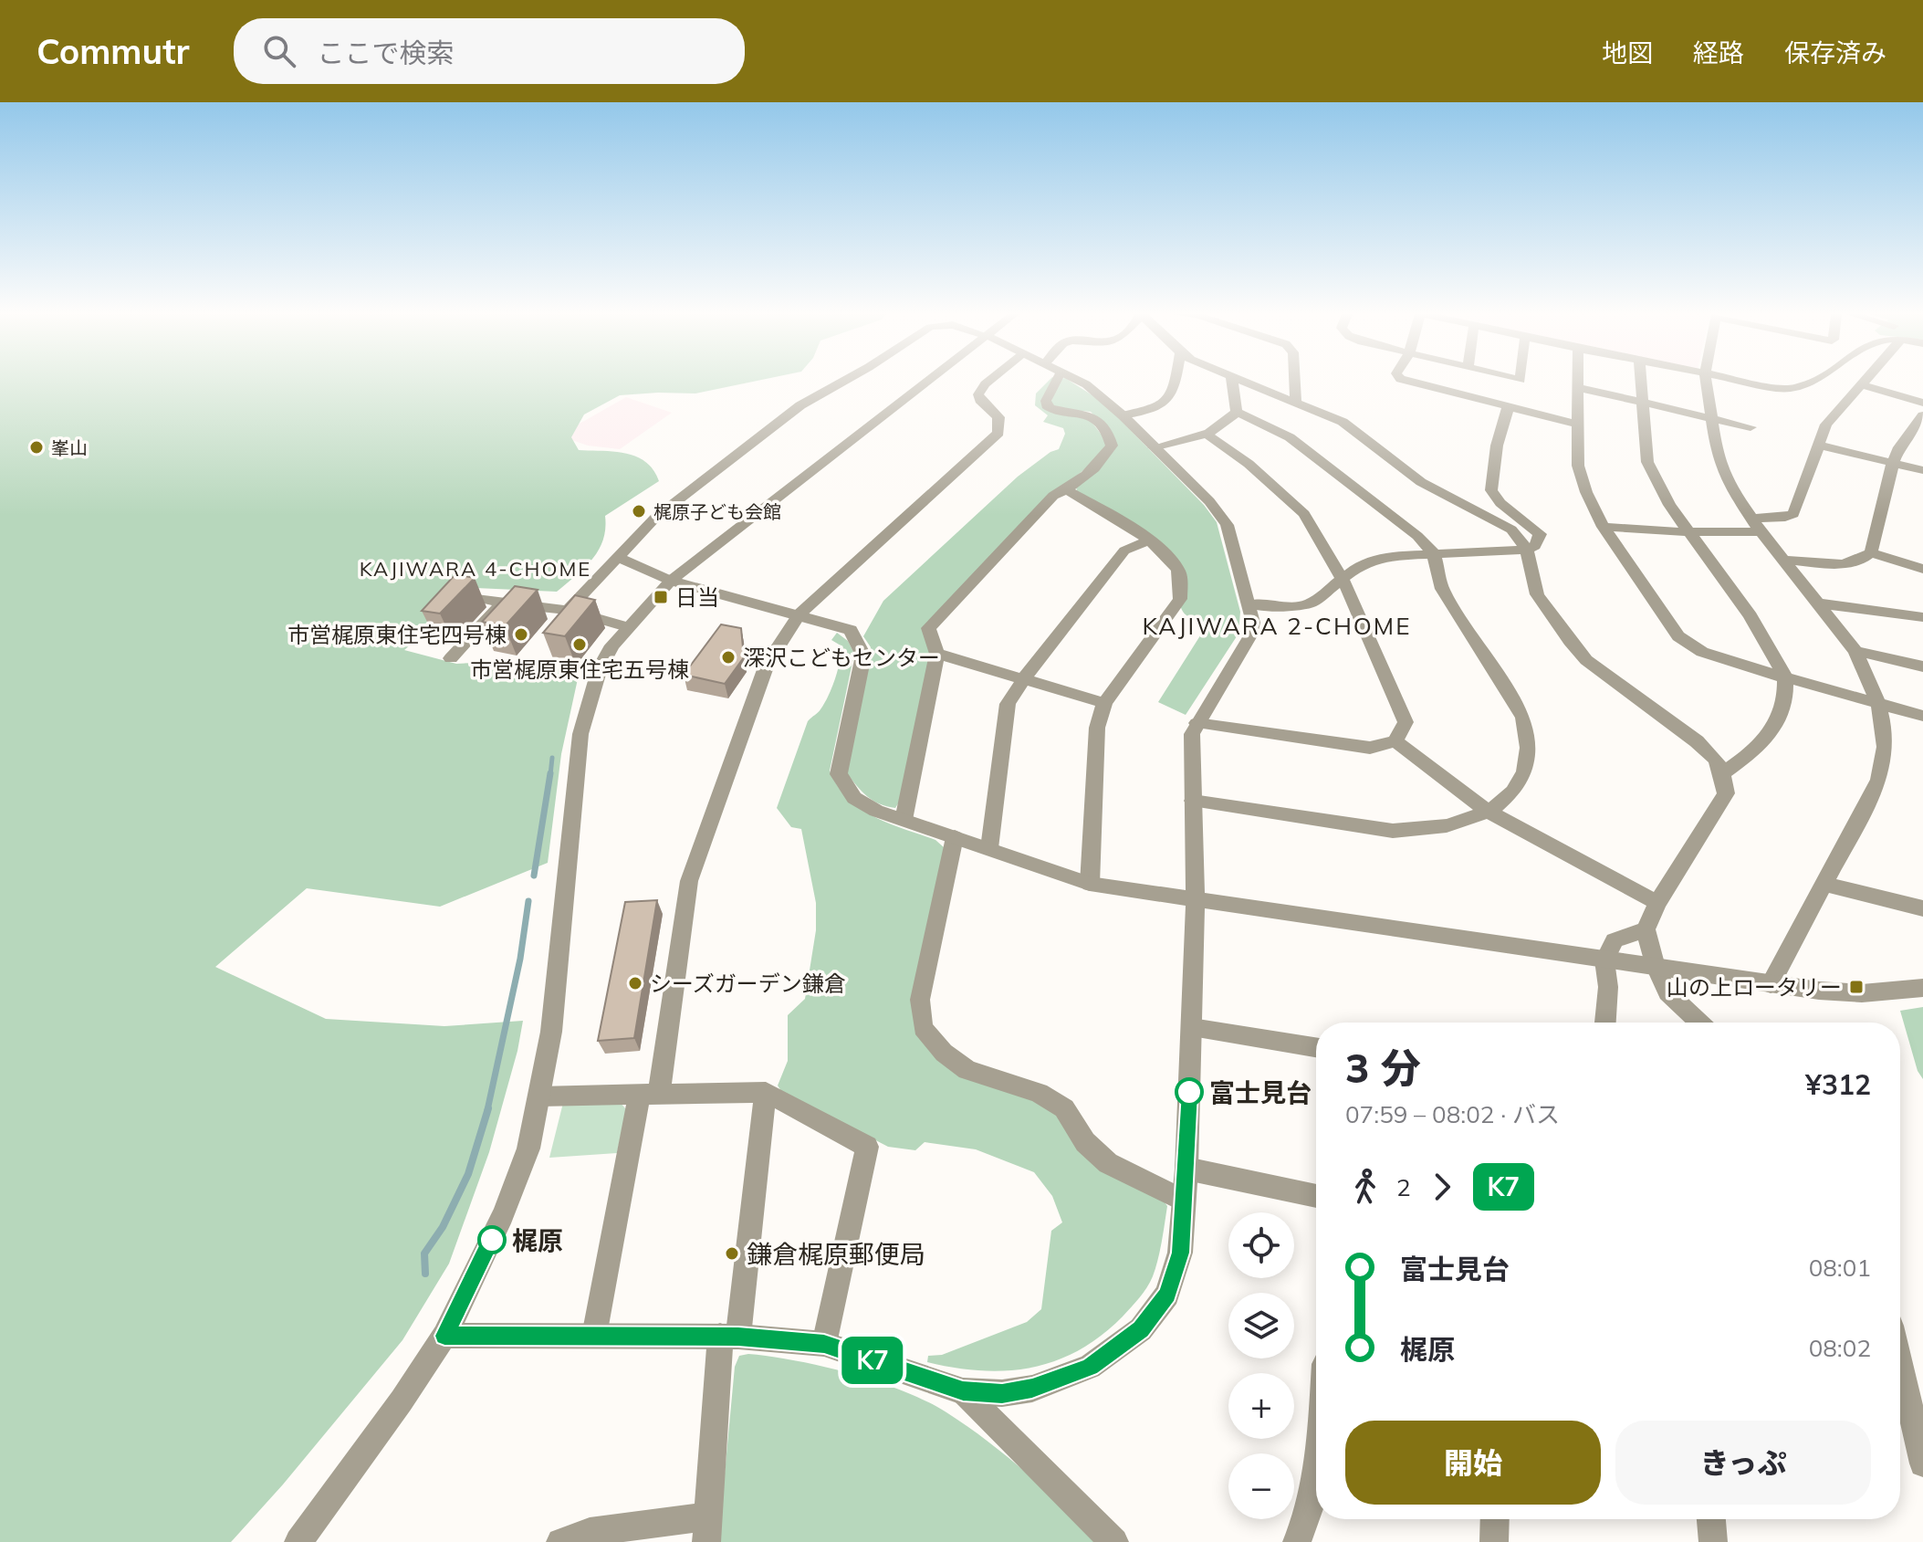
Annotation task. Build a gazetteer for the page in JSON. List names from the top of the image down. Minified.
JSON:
{"districts":["KAJIWARA 4-CHOME","KAJIWARA 2-CHOME"],"places":{"other":["峯山","梶原子ども会館","市営梶原東住宅四号棟","市営梶原東住宅五号棟","深沢こどもセンター","シーズガーデン鎌倉","富士見台","梶原","鎌倉梶原郵便局"],"transit":["日当","山の上ロータリー"]},"lines":["bus line K7"],"page":{"header":"Commutr","search":"ここで検索","nav":["地図","経路","保存済み"],"on_map":"K7","heading":["3 分","07:59 – 08:02 · バス","¥312"],"legs":["2","K7"],"map_buttons":["+","−"],"list":[{"name":"富士見台","value":"08:01"},{"name":"梶原","value":"08:02"}],"buttons":["開始","きっぷ"]}}
